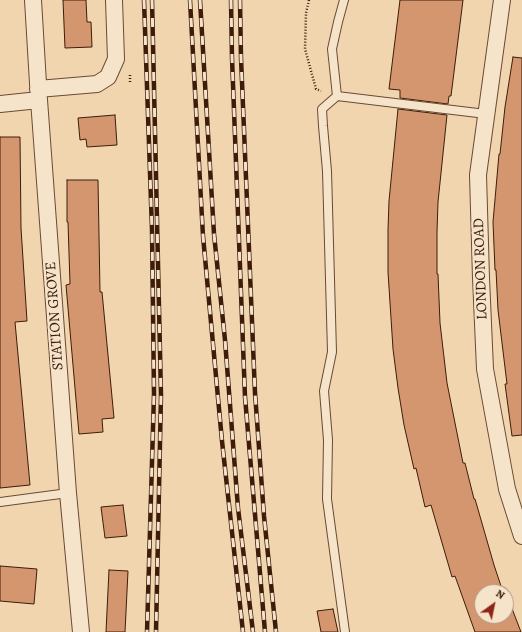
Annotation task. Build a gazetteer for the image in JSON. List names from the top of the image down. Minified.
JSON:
{"streets":{"street":["LONDON ROAD","STATION GROVE"]},"north":"top right"}
